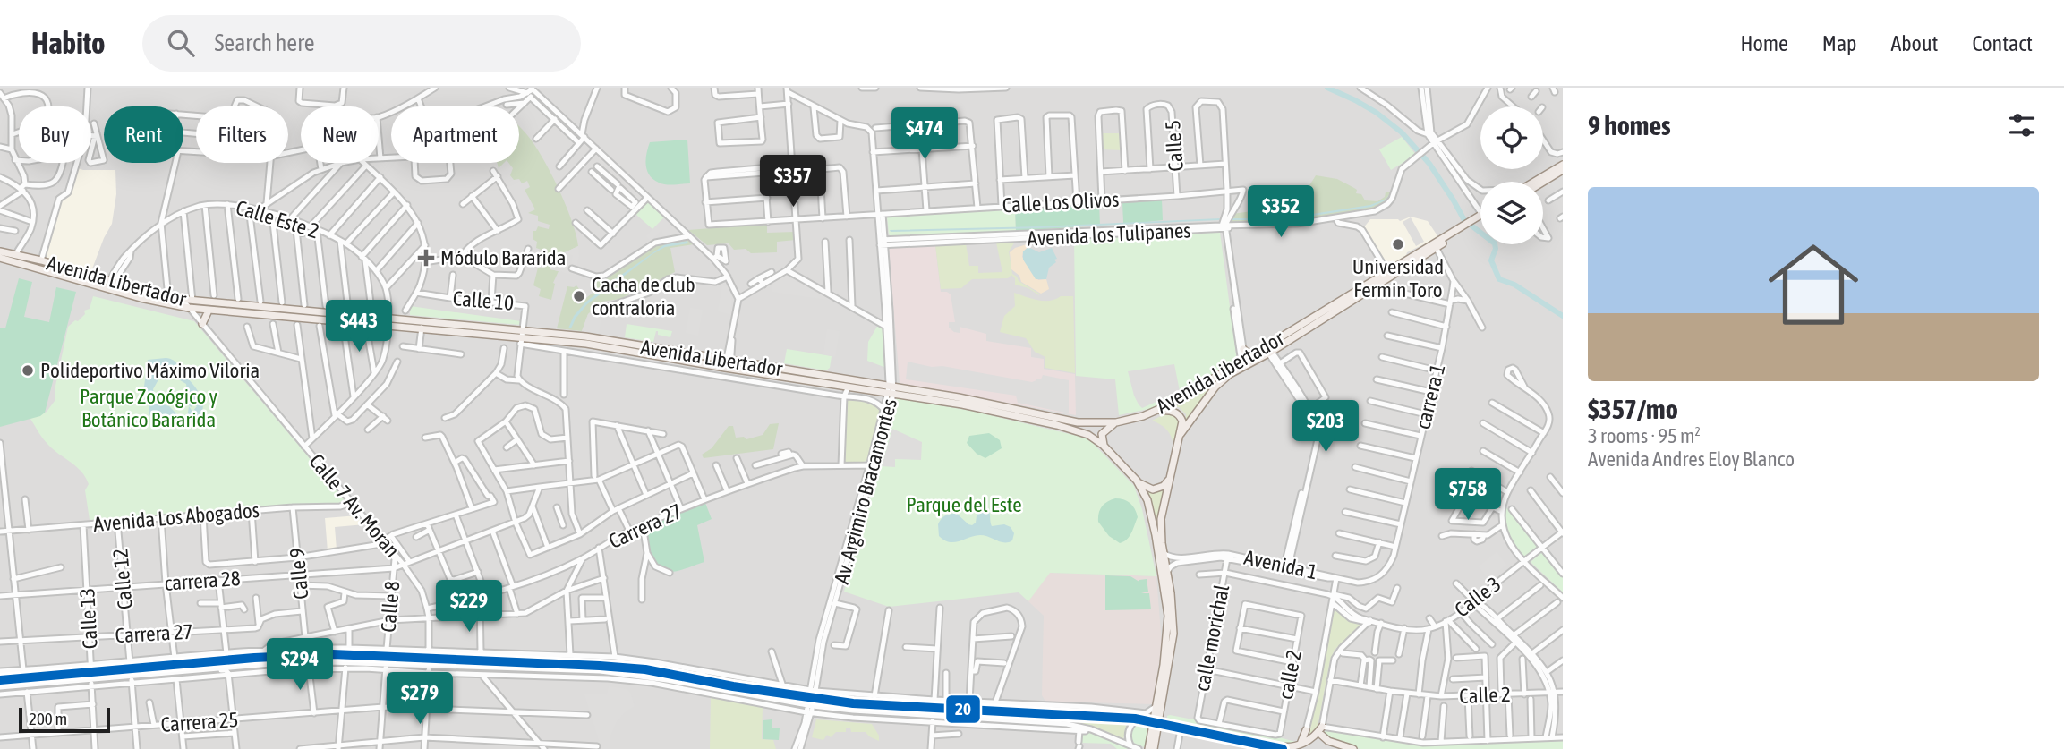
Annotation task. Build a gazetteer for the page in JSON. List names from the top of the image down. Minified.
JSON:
{"streets":{"main road":["Avenida Libertador"],"street":["Calle 5","Calle Los Olivos","Calle Este 2","Avenida los Tulipanes","Calle 10","carrera 1","Av. Argimiro Bracamontes","Calle 7 Av. Moran","Avenida Los Abogados","Carrera 27","Avenida 1","Calle 9","Calle 12","carrera 28","Calle 3","Calle 8","Calle 13","calle morichal","calle 2","Calle 2","Carrera 25"]},"crossings":[["Calle 5","Calle Los Olivos"],["Calle Este 2","Avenida Libertador"],["Calle Este 2","Calle 7 Av. Moran"],["Avenida los Tulipanes","Av. Argimiro Bracamontes"],["Avenida Libertador","Calle 10"],["Avenida Libertador","Av. Argimiro Bracamontes"],["Avenida Libertador","Calle 7 Av. Moran"],["carrera 1","Avenida 1"],["Av. Argimiro Bracamontes","Carrera 27"],["Calle 7 Av. Moran","Avenida Los Abogados"],["Calle 7 Av. Moran","Carrera 27"],["Calle 7 Av. Moran","carrera 28"],["Calle 7 Av. Moran","Calle 8"],["Calle 7 Av. Moran","Carrera 25"],["Avenida Los Abogados","Calle 9"],["Avenida Los Abogados","Calle 12"],["Avenida Los Abogados","Calle 13"],["Carrera 27","Calle 9"],["Carrera 27","Calle 12"],["Carrera 27","Calle 13"],["Avenida 1","calle morichal"],["Calle 9","carrera 28"],["Calle 12","carrera 28"],["Calle 12","Carrera 25"],["carrera 28","Calle 8"],["carrera 28","Calle 13"],["Calle 8","Carrera 25"],["Calle 13","Carrera 25"],["calle morichal","calle 2"],["calle 2","Calle 2"]],"parks":["Parque Zooógico y Botánico Bararida","Parque del Este"],"places":{"other":["Universidad Fermin Toro","Cacha de club contraloria","Polideportivo Máximo Viloria"],"health":["Módulo Bararida"]},"lines":["transit line 20"],"scale_bar":"200 m","page":{"header":"Habito","search":"Search here","nav":["Home","Map","About","Contact"],"heading":"9 homes","chip":["Buy","Rent","Filters","New","Apartment"],"price":["$474","$357","$352","$443","$203","$758","$229","$294","$279"],"list":[{"name":"$357/mo","note":"3 rooms · 95 m² · Avenida Andres Eloy Blanco"}],"scale":"200 m"}}
